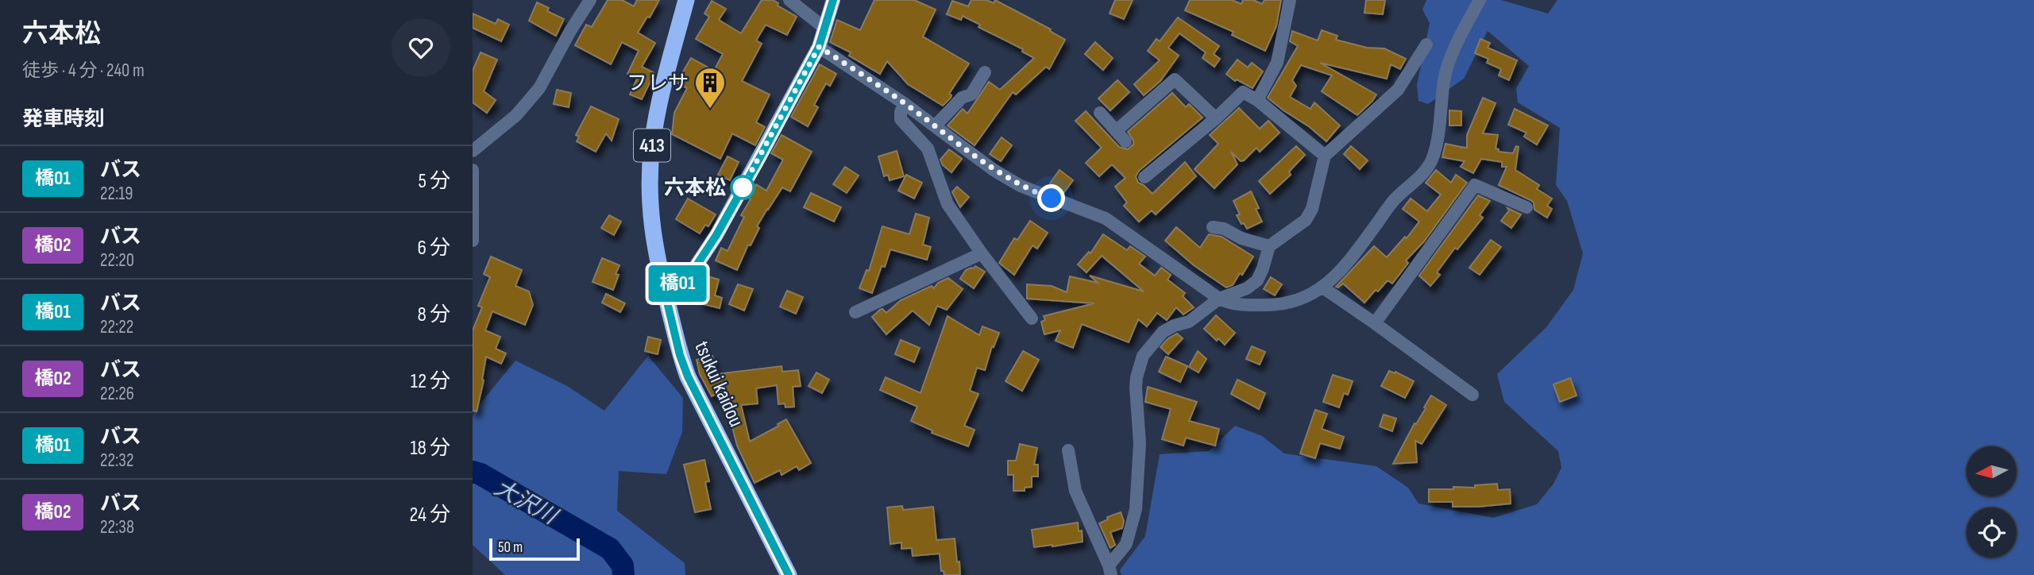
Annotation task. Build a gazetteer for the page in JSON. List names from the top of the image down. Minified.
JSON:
{"streets":{"highway":["413","tsukui kaidou"]},"water":["大沢川"],"places":{"building":["フレサ"],"other":["六本松"]},"lines":["bus line 橋01"],"scale_bar":"50 m","north":"left","page":{"heading":[["六本松","徒歩 · 4 分 · 240 m"],"発車時刻"],"on_map":"橋01","list":[{"mark":"橋01","name":"バス","note":"22:19","value":"5 分"},{"mark":"橋02","name":"バス","note":"22:20","value":"6 分"},{"mark":"橋01","name":"バス","note":"22:22","value":"8 分"},{"mark":"橋02","name":"バス","note":"22:26","value":"12 分"},{"mark":"橋01","name":"バス","note":"22:32","value":"18 分"},{"mark":"橋02","name":"バス","note":"22:38","value":"24 分"}],"scale":"50 m"}}
